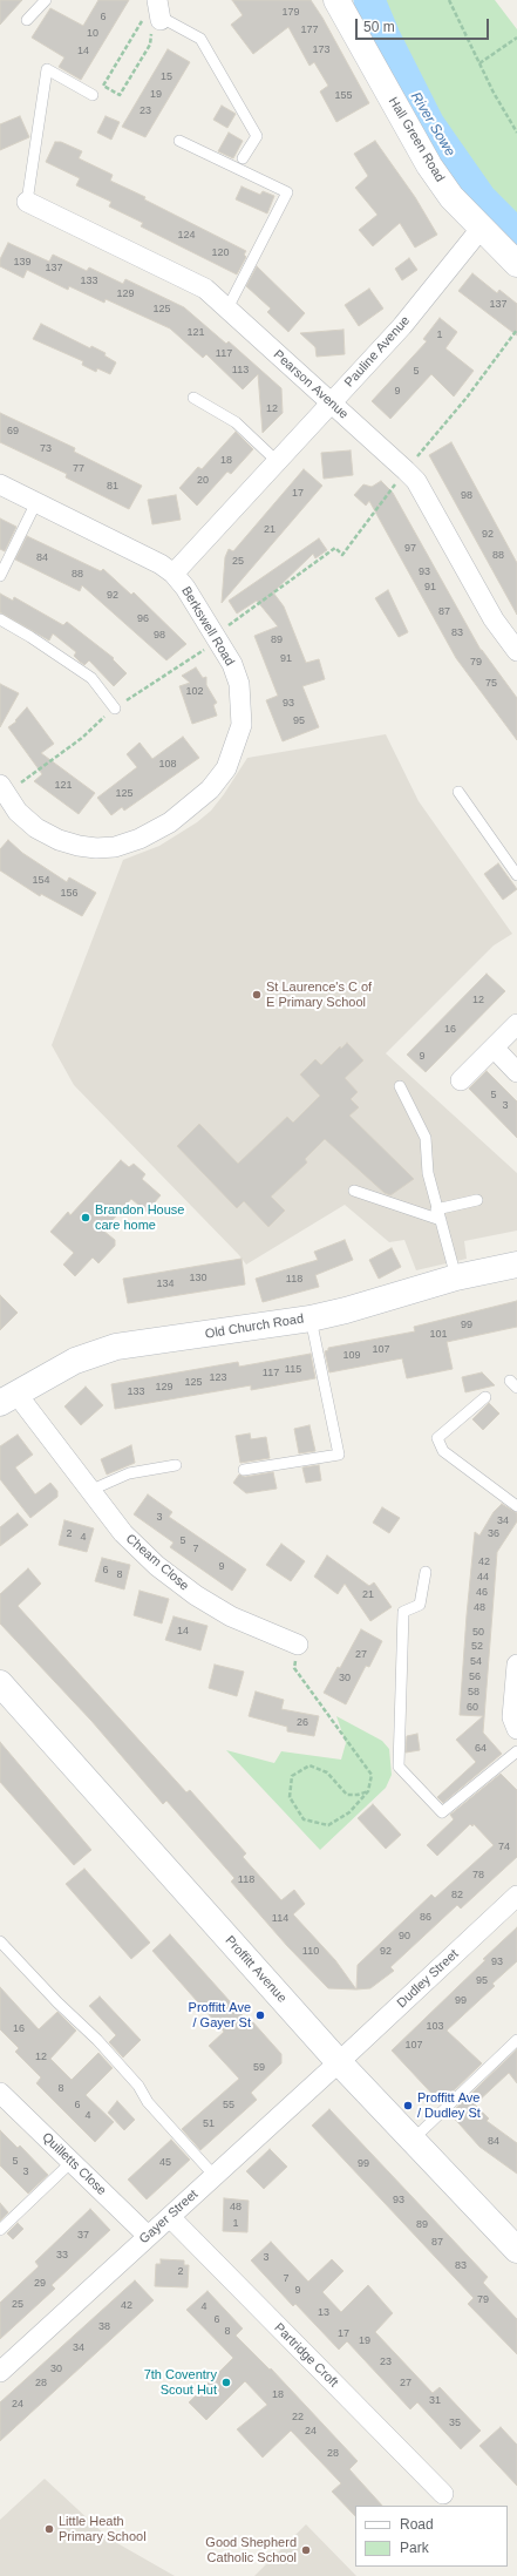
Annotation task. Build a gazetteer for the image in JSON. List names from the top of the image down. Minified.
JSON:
{"streets":{"main road":["Hall Green Road","Old Church Road","Proffitt Avenue"],"street":["Pauline Avenue","Pearson Avenue","Berkswell Road","Cheam Close","Dudley Street","Quilletts Close","Gayer Street","Partridge Croft"]},"crossings":[["Hall Green Road","Pauline Avenue"],["Pauline Avenue","Pearson Avenue"],["Pauline Avenue","Berkswell Road"],["Old Church Road","Cheam Close"],["Proffitt Avenue","Dudley Street"],["Proffitt Avenue","Gayer Street"],["Dudley Street","Gayer Street"],["Quilletts Close","Gayer Street"],["Gayer Street","Partridge Croft"]],"water":["River Sowe"],"places":["St Laurence's C of E Primary School","Brandon House care home","Proffitt Ave / Gayer St","Proffitt Ave / Dudley St","7th Coventry Scout Hut","Little Heath Primary School","Good Shepherd Catholic School"],"house_numbers":["179","6","177","10","173","14","15","19","155","23","124","120","139","137","133","129","137","125","121","1","117","113","5","9","12","69","73","18","77","20","81","17","98","21","92","97","88","84","25","93","88","91","92","87","96","83","98","89","91","79","75","102","93","95","108","121","125","154","156","12","16","9","5","3","130","118","134","99","101","107","109","115","117","123","125","129","133","3","34","2","36","4","5","7","42","9","6","8","44","46","21","48","14","50","52","27","54","56","30","58","60","26","64","74","78","118","82","86","114","90","110","92","93","95","99","103","16","107","12","59","8","6","55","4","51","84","5","45","99","3","93","48","1","89","37","87","33","3","83","2","7","29","9","79","25","42","4","13","6","38","8","17","19","34","23","30","28","27","18","31","24","22","35","24","28"],"legend":["Road","Park"],"scale_bar":"50 m"}
